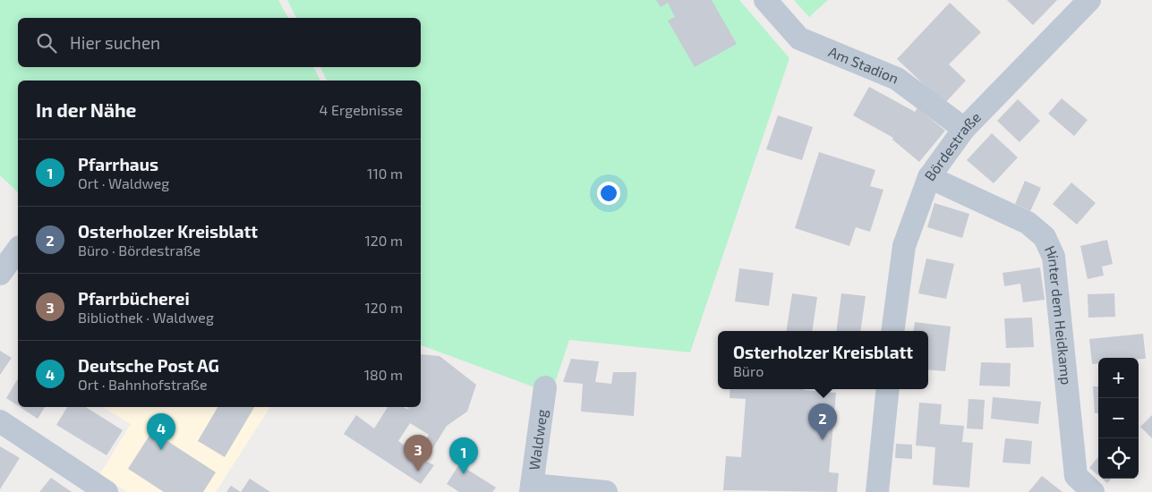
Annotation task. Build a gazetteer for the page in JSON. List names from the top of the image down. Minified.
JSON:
{"streets":{"street":["Am Stadion","Bördestraße","Hinter dem Heidkamp","Waldweg"]},"crossings":[["Am Stadion","Bördestraße"],["Bördestraße","Hinter dem Heidkamp"]],"page":{"search":"Hier suchen","heading":["In der Nähe","4 Ergebnisse"],"list":[{"mark":"1","name":"Pfarrhaus","note":"Ort · Waldweg","value":"110 m"},{"mark":"2","name":"Osterholzer Kreisblatt","note":"Büro · Bördestraße","value":"120 m"},{"mark":"3","name":"Pfarrbücherei","note":"Bibliothek · Waldweg","value":"120 m"},{"mark":"4","name":"Deutsche Post AG","note":"Ort · Bahnhofstraße","value":"180 m"}],"popup":["Osterholzer Kreisblatt","Büro"],"map_buttons":["+","−"],"pins":["2","4","3","1"]}}
